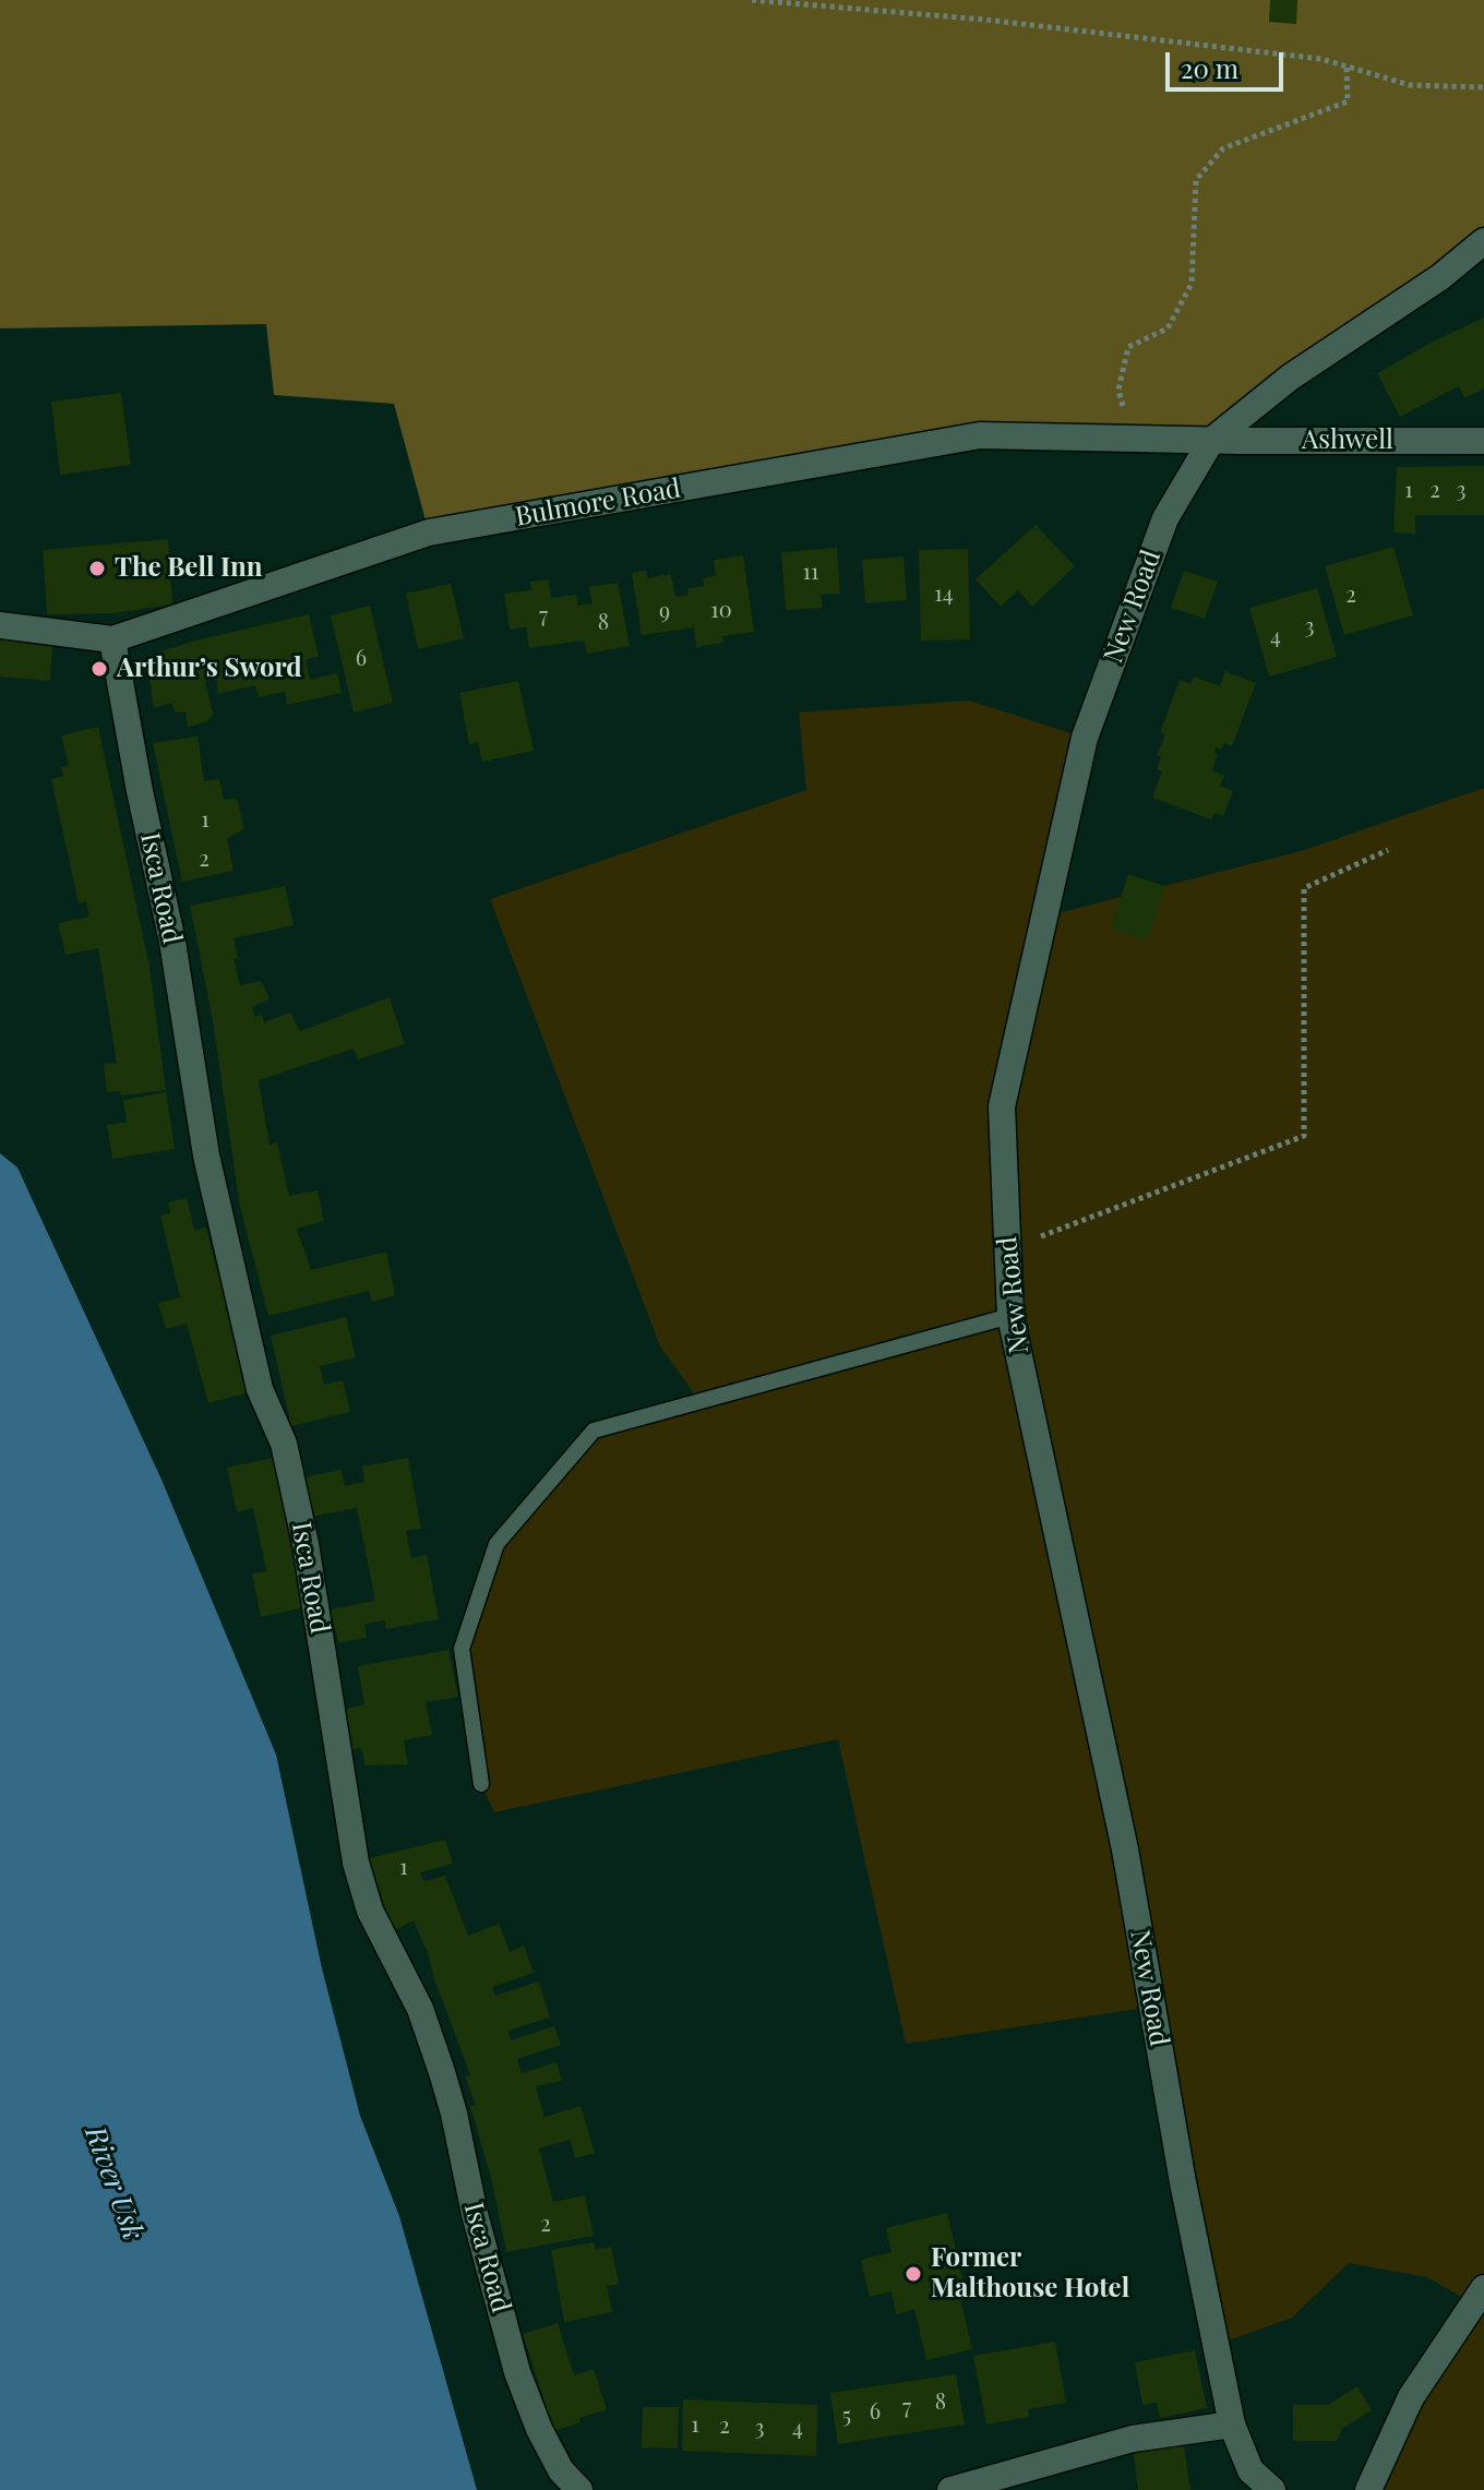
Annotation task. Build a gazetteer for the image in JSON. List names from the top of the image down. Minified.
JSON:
{"streets":{"street":["Ashwell","Bulmore Road","New Road","Isca Road"]},"crossings":[["Ashwell","Bulmore Road"],["Ashwell","New Road"],["Bulmore Road","New Road"],["Bulmore Road","Isca Road"]],"water":["River Usk"],"places":["The Bell Inn","Arthur’s Sword","Former Malthouse Hotel"],"house_numbers":["1","2","3","11","14","2","10","9","7","8","3","4","6","1","2","1","2","8","7","6","5","1","2","3","4"],"scale_bar":"20 m"}
